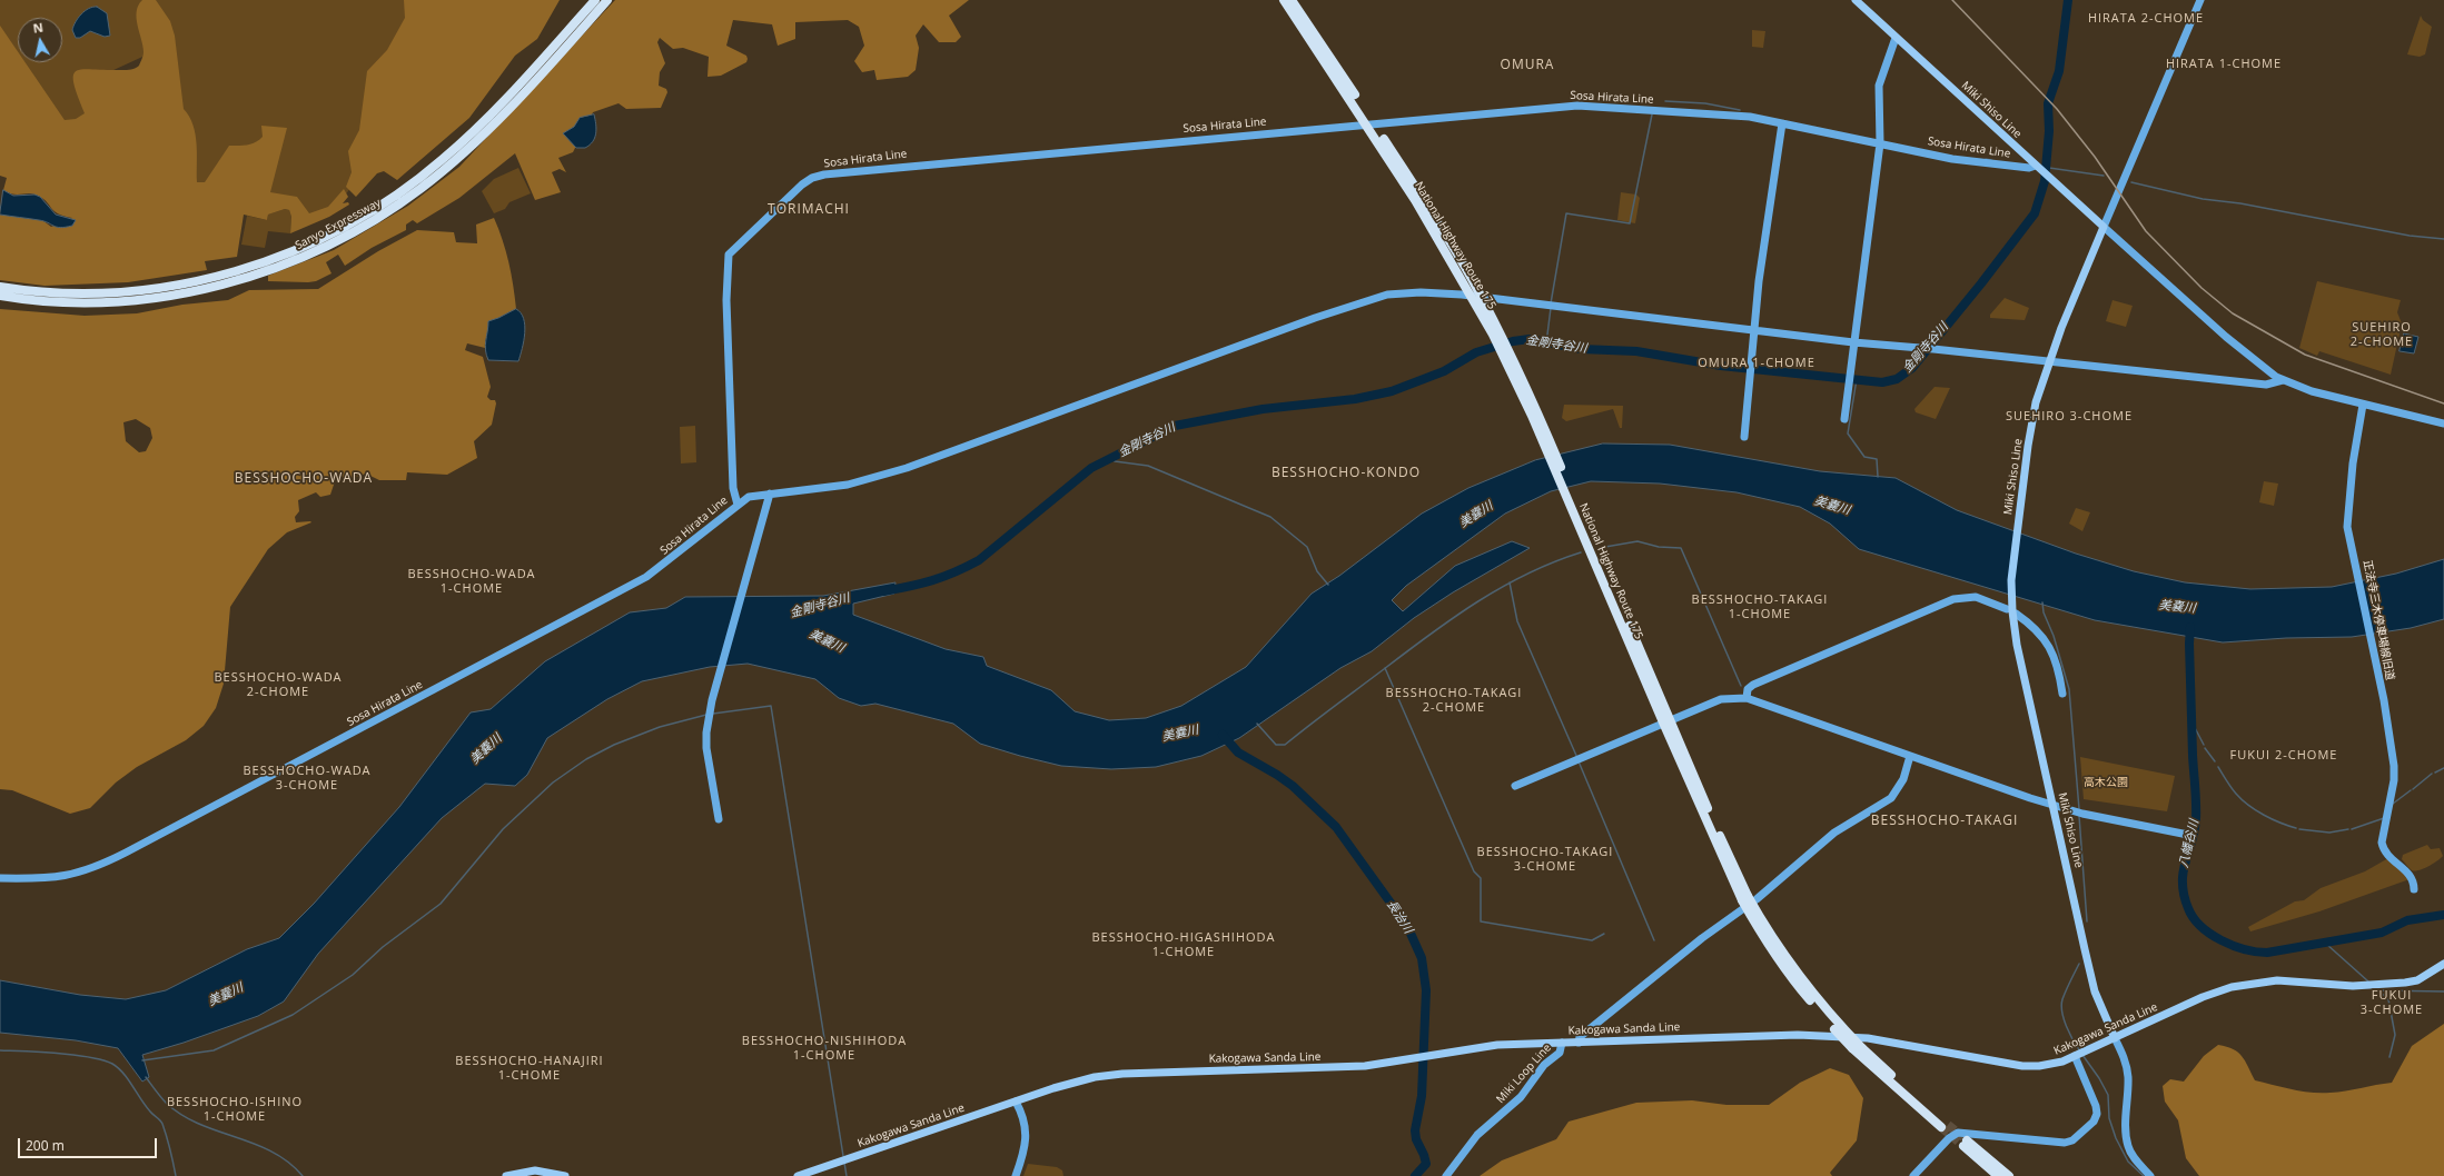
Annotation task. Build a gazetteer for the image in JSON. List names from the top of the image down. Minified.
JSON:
{"streets":{"highway":["Sanyo Expressway","National Highway Route 175"],"main road":["Miki Shiso Line","Kakogawa Sanda Line"],"street":["Sosa Hirata Line","正法寺三木停車場線旧道","Miki Loop Line"]},"crossings":[["Sosa Hirata Line","Miki Shiso Line"],["Sosa Hirata Line","National Highway Route 175"],["Miki Shiso Line","Kakogawa Sanda Line"],["Kakogawa Sanda Line","Miki Loop Line"]],"districts":["HIRATA 2-CHOME","HIRATA 1-CHOME","OMURA","TORIMACHI","SUEHIRO 2-CHOME","OMURA 1-CHOME","SUEHIRO 3-CHOME","BESSHOCHO-KONDO","BESSHOCHO-WADA","BESSHOCHO-WADA 1-CHOME","BESSHOCHO-TAKAGI 1-CHOME","BESSHOCHO-WADA 2-CHOME","BESSHOCHO-TAKAGI 2-CHOME","FUKUI 2-CHOME","BESSHOCHO-WADA 3-CHOME","BESSHOCHO-TAKAGI","BESSHOCHO-TAKAGI 3-CHOME","BESSHOCHO-HIGASHIHODA 1-CHOME","FUKUI 3-CHOME","BESSHOCHO-NISHIHODA 1-CHOME","BESSHOCHO-HANAJIRI 1-CHOME","BESSHOCHO-ISHINO 1-CHOME"],"water":["金剛寺谷川","美嚢川","八幡谷川","長治川"],"parks":["高木公園"],"scale_bar":"200 m","north":"top"}
